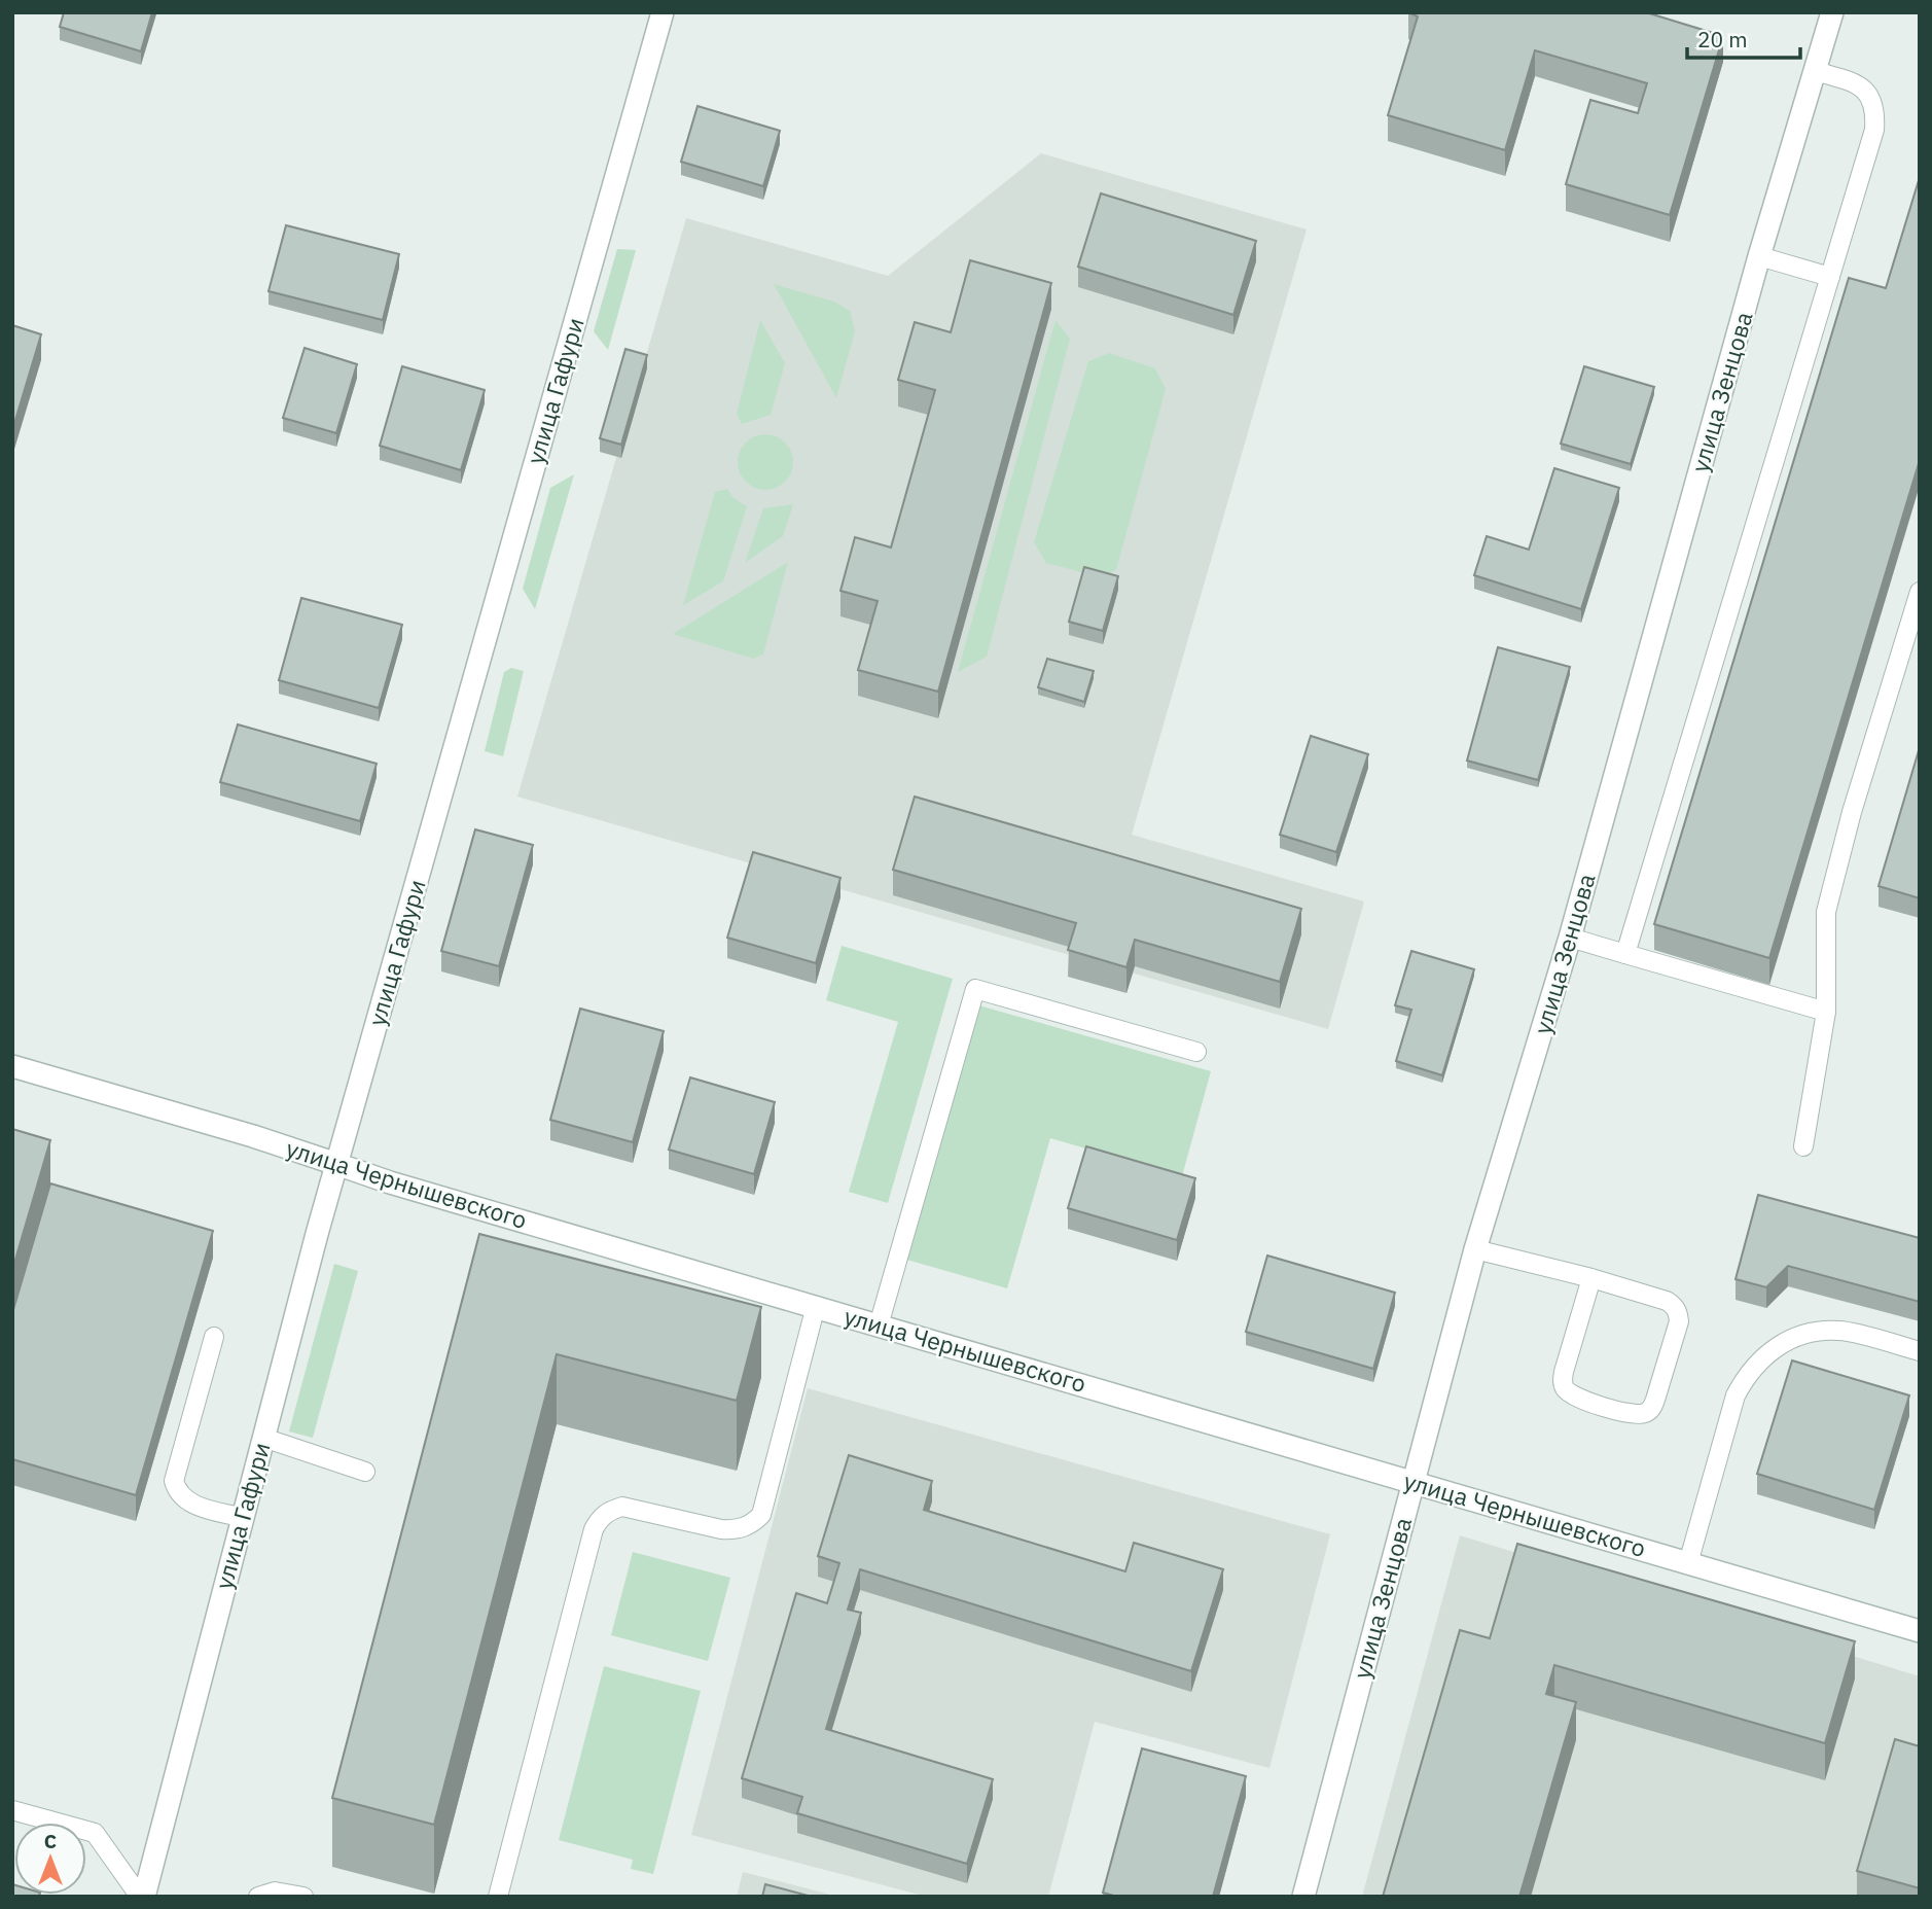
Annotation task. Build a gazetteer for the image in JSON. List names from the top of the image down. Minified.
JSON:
{"streets":{"street":["улица Гафури","улица Зенцова","улица Чернышевского"]},"crossings":[["улица Гафури","улица Чернышевского"],["улица Зенцова","улица Чернышевского"]],"scale_bar":"20 m","north":"top"}
